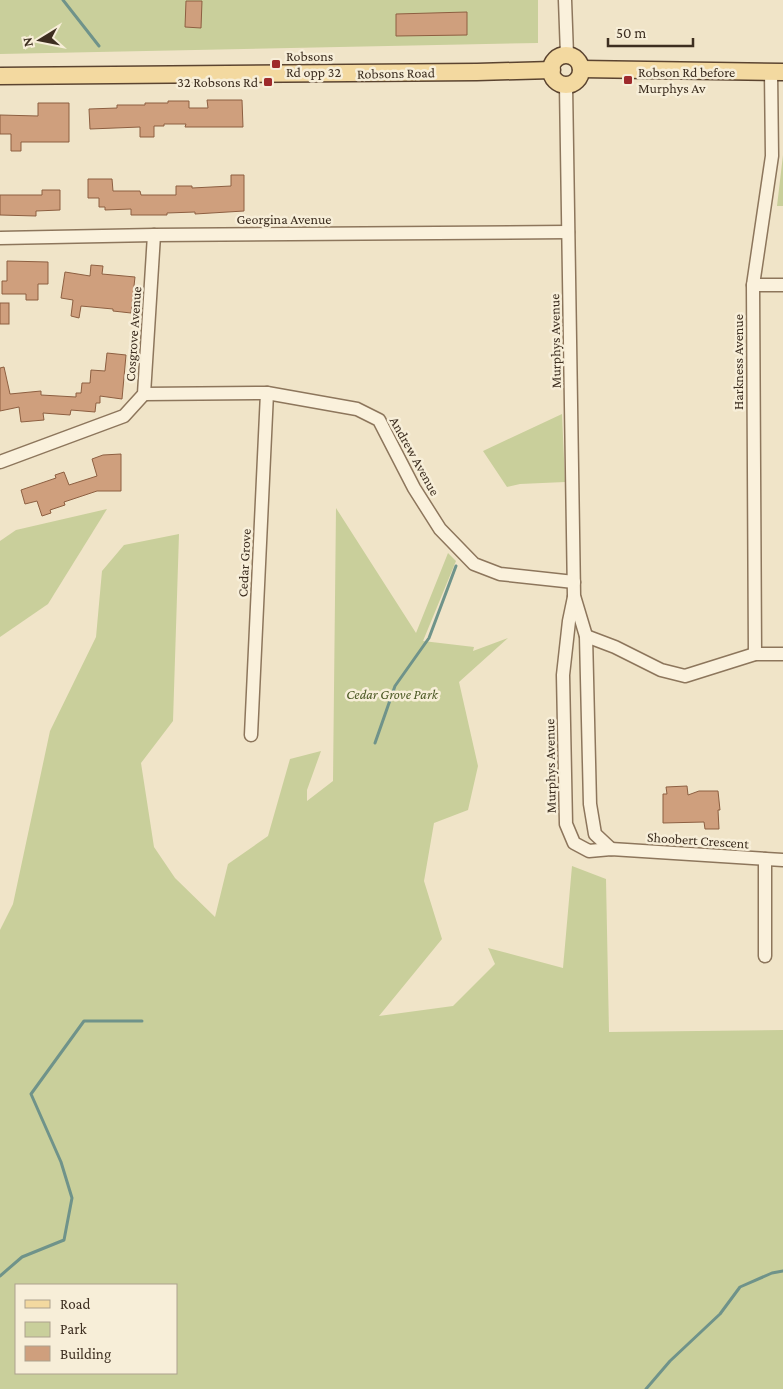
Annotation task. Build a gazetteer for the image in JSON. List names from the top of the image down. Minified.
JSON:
{"streets":{"main road":["Robsons Road"],"street":["Georgina Avenue","Cosgrove Avenue","Murphys Avenue","Harkness Avenue","Andrew Avenue","Cedar Grove","Shoobert Crescent"]},"crossings":[["Robsons Road","Murphys Avenue"],["Georgina Avenue","Cosgrove Avenue"],["Georgina Avenue","Murphys Avenue"],["Cosgrove Avenue","Andrew Avenue"],["Murphys Avenue","Andrew Avenue"],["Murphys Avenue","Shoobert Crescent"],["Andrew Avenue","Cedar Grove"]],"parks":["Cedar Grove Park"],"places":{"transit":["Robsons Rd opp 32","Robson Rd before Murphys Av","32 Robsons Rd"]},"legend":["Road","Park","Building"],"scale_bar":"50 m","north":"left"}
